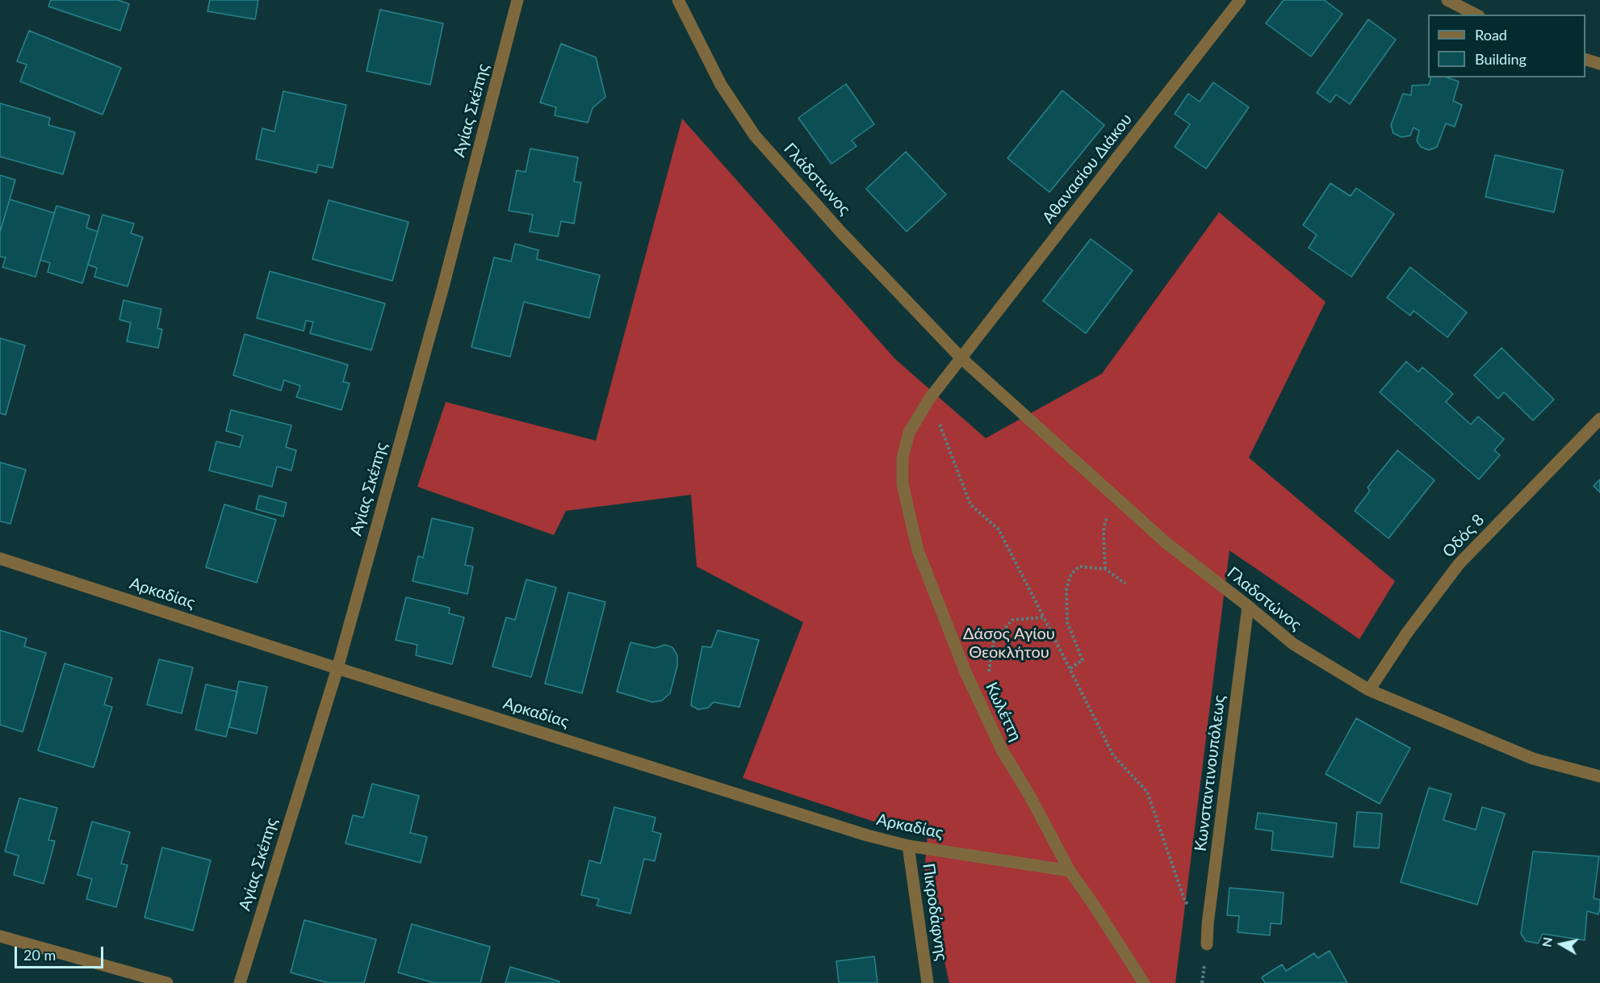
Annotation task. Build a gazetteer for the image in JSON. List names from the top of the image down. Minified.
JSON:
{"streets":{"street":["Αγίας Σκέπης","Αθανασίου Διάκου","Γλάδστωνος","Οδός 8","Αρκαδίας","Γλαδστώνος","Κωλέττη","Κωνσταντινουπόλεως","Πικροδάφνης"]},"crossings":[["Αγίας Σκέπης","Αρκαδίας"],["Αθανασίου Διάκου","Γλάδστωνος"],["Αθανασίου Διάκου","Γλαδστώνος"],["Αθανασίου Διάκου","Κωλέττη"],["Γλάδστωνος","Γλαδστώνος"],["Γλάδστωνος","Κωλέττη"],["Οδός 8","Γλαδστώνος"],["Αρκαδίας","Κωλέττη"],["Αρκαδίας","Πικροδάφνης"],["Γλαδστώνος","Κωλέττη"],["Γλαδστώνος","Κωνσταντινουπόλεως"]],"parks":["Δάσος Αγίου Θεοκλήτου"],"legend":["Road","Building"],"scale_bar":"20 m","north":"left"}
